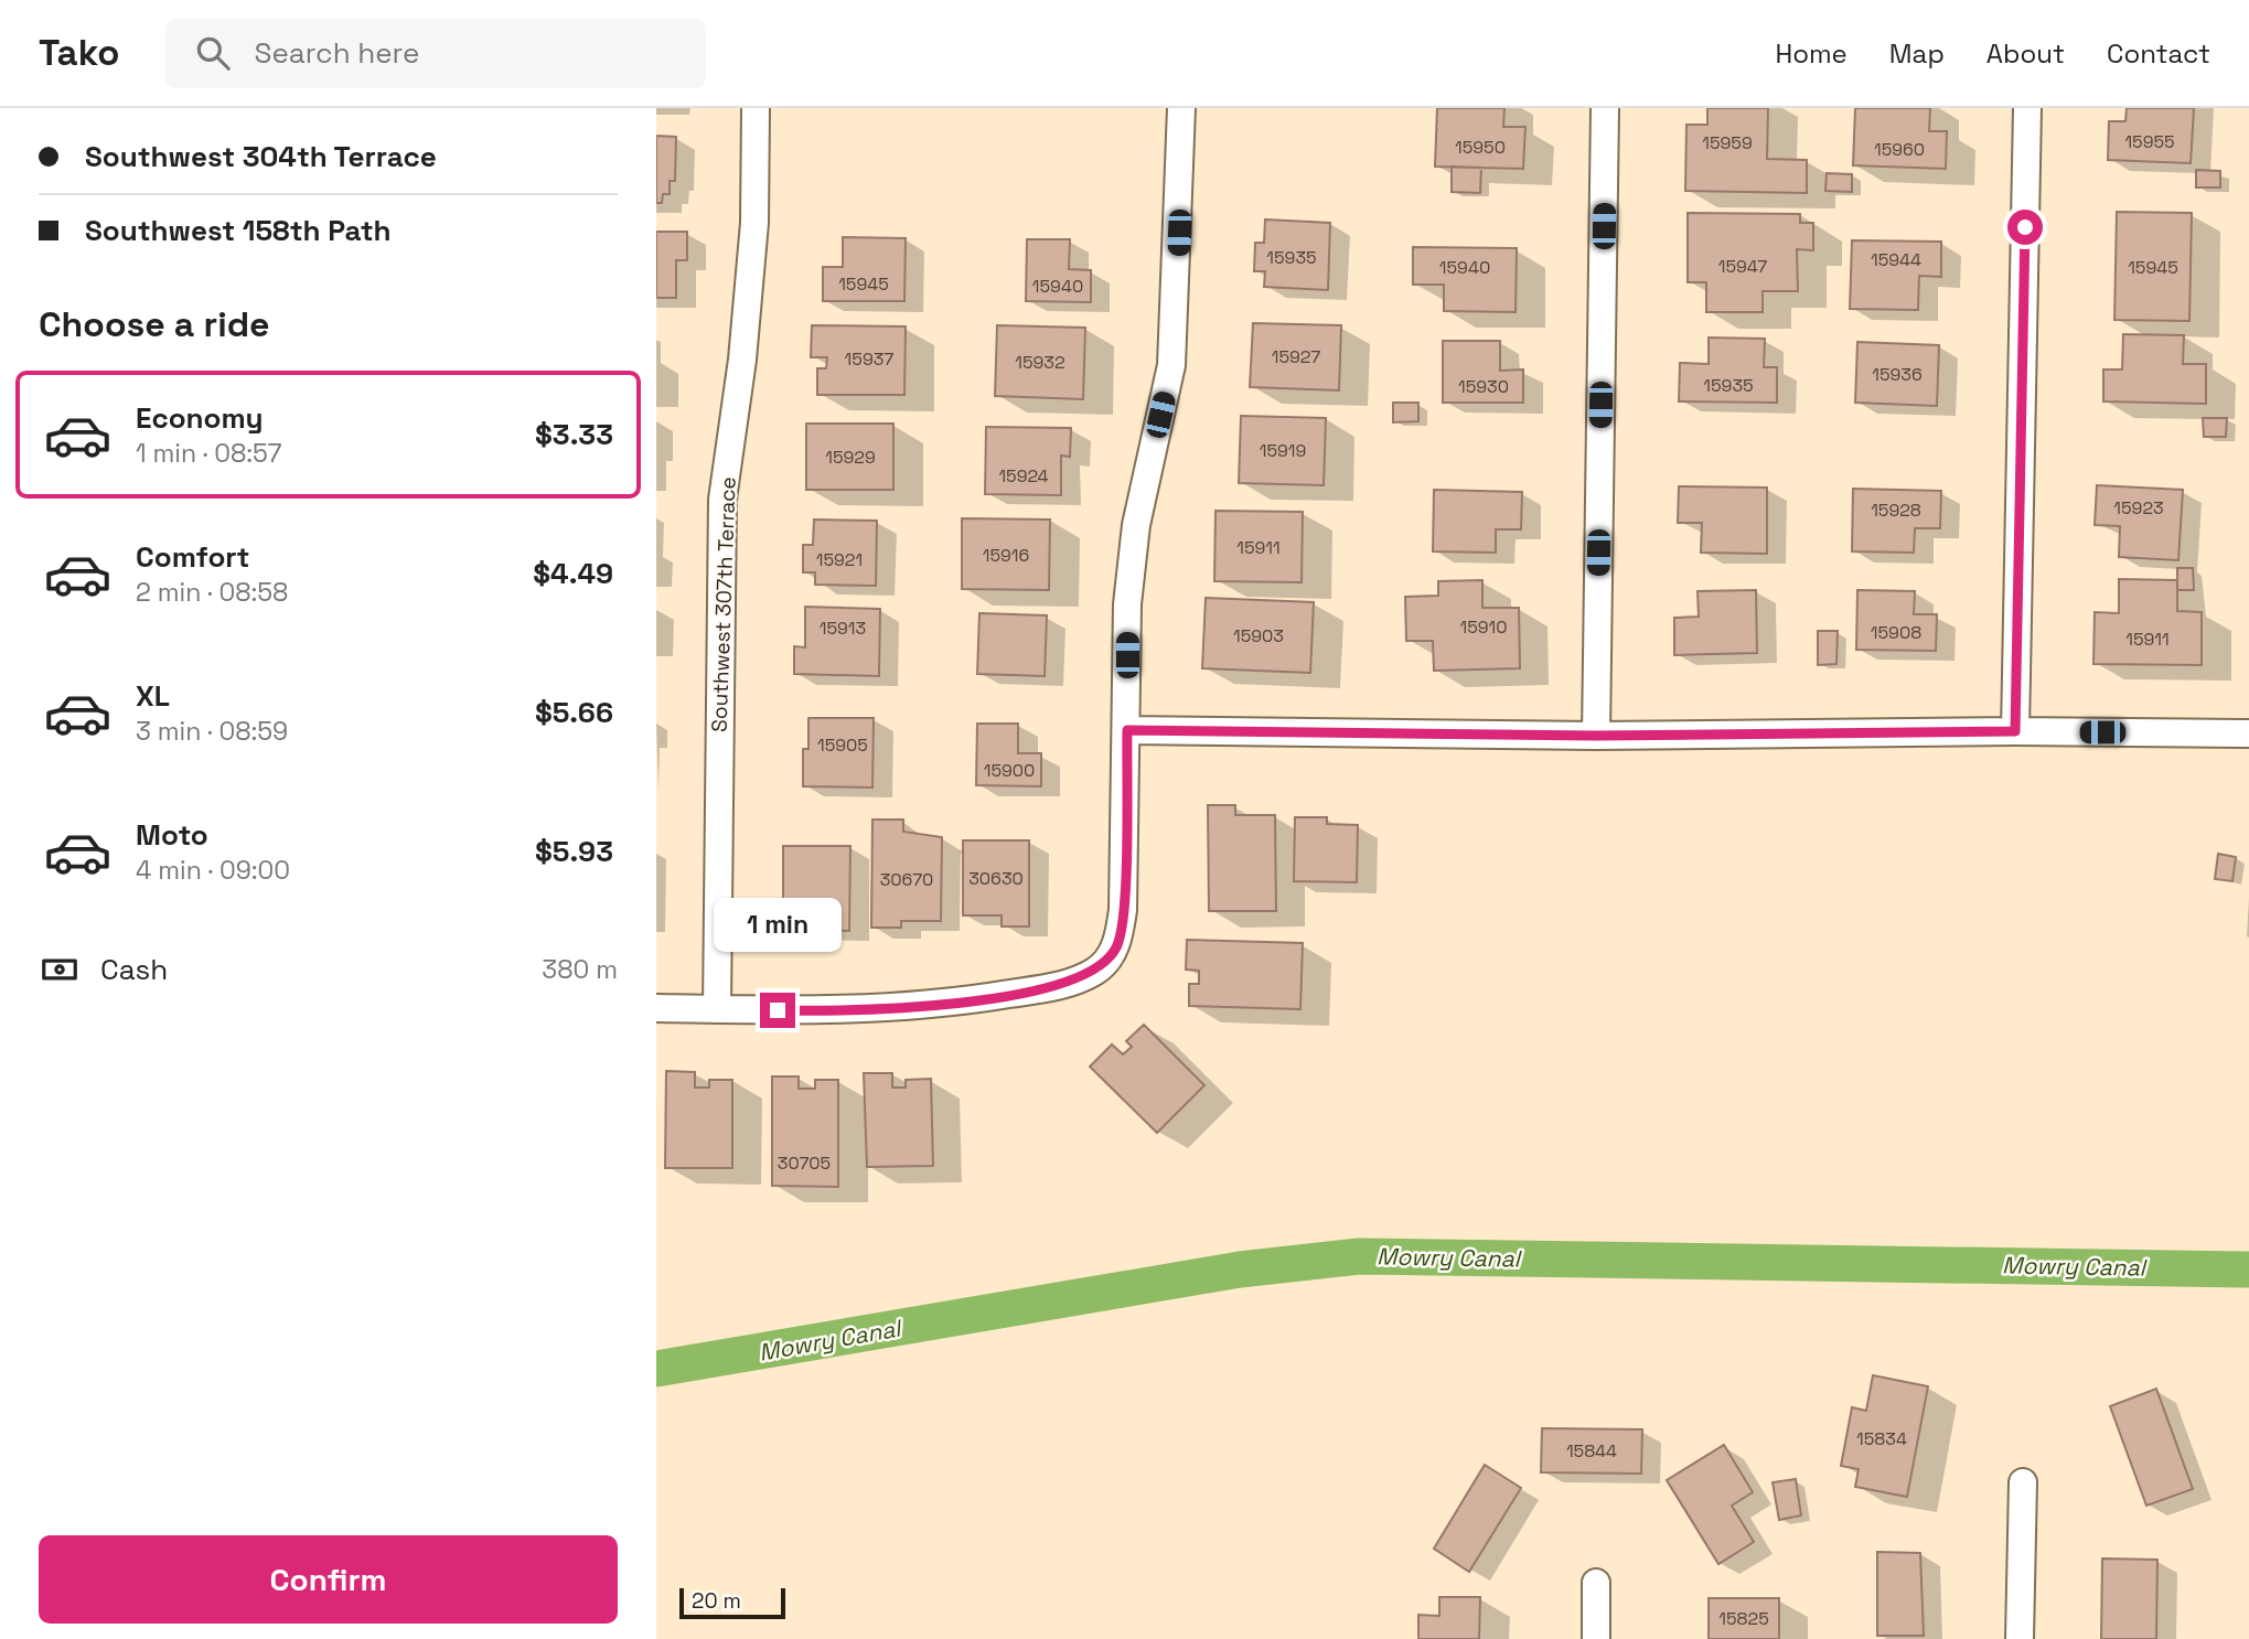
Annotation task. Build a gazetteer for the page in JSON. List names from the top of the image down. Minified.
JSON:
{"streets":{"street":["Southwest 307th Terrace"]},"water":["Mowry Canal"],"house_numbers":["15955","15959","15950","15960","15935","15944","15947","15940","15945","15945","15940","15927","15937","15932","15936","15935","15930","15919","15929","15924","15923","15928","15911","15916","15921","15910","15913","15908","15903","15911","15905","15900","30630","30670","30705","15834","15844","15825"],"scale_bar":"20 m","page":{"header":"Tako","search":"Search here","nav":["Home","Map","About","Contact"],"banner":["Southwest 304th Terrace","Southwest 158th Path"],"heading":"Choose a ride","list":[{"name":"Economy","note":"1 min · 08:57","value":"$3.33"},{"name":"Comfort","note":"2 min · 08:58","value":"$4.49"},{"name":"XL","note":"3 min · 08:59","value":"$5.66"},{"name":"Moto","note":"4 min · 09:00","value":"$5.93"}],"bubble":"1 min","pay":["Cash","380 m"],"buttons":"Confirm","scale":"20 m"}}
